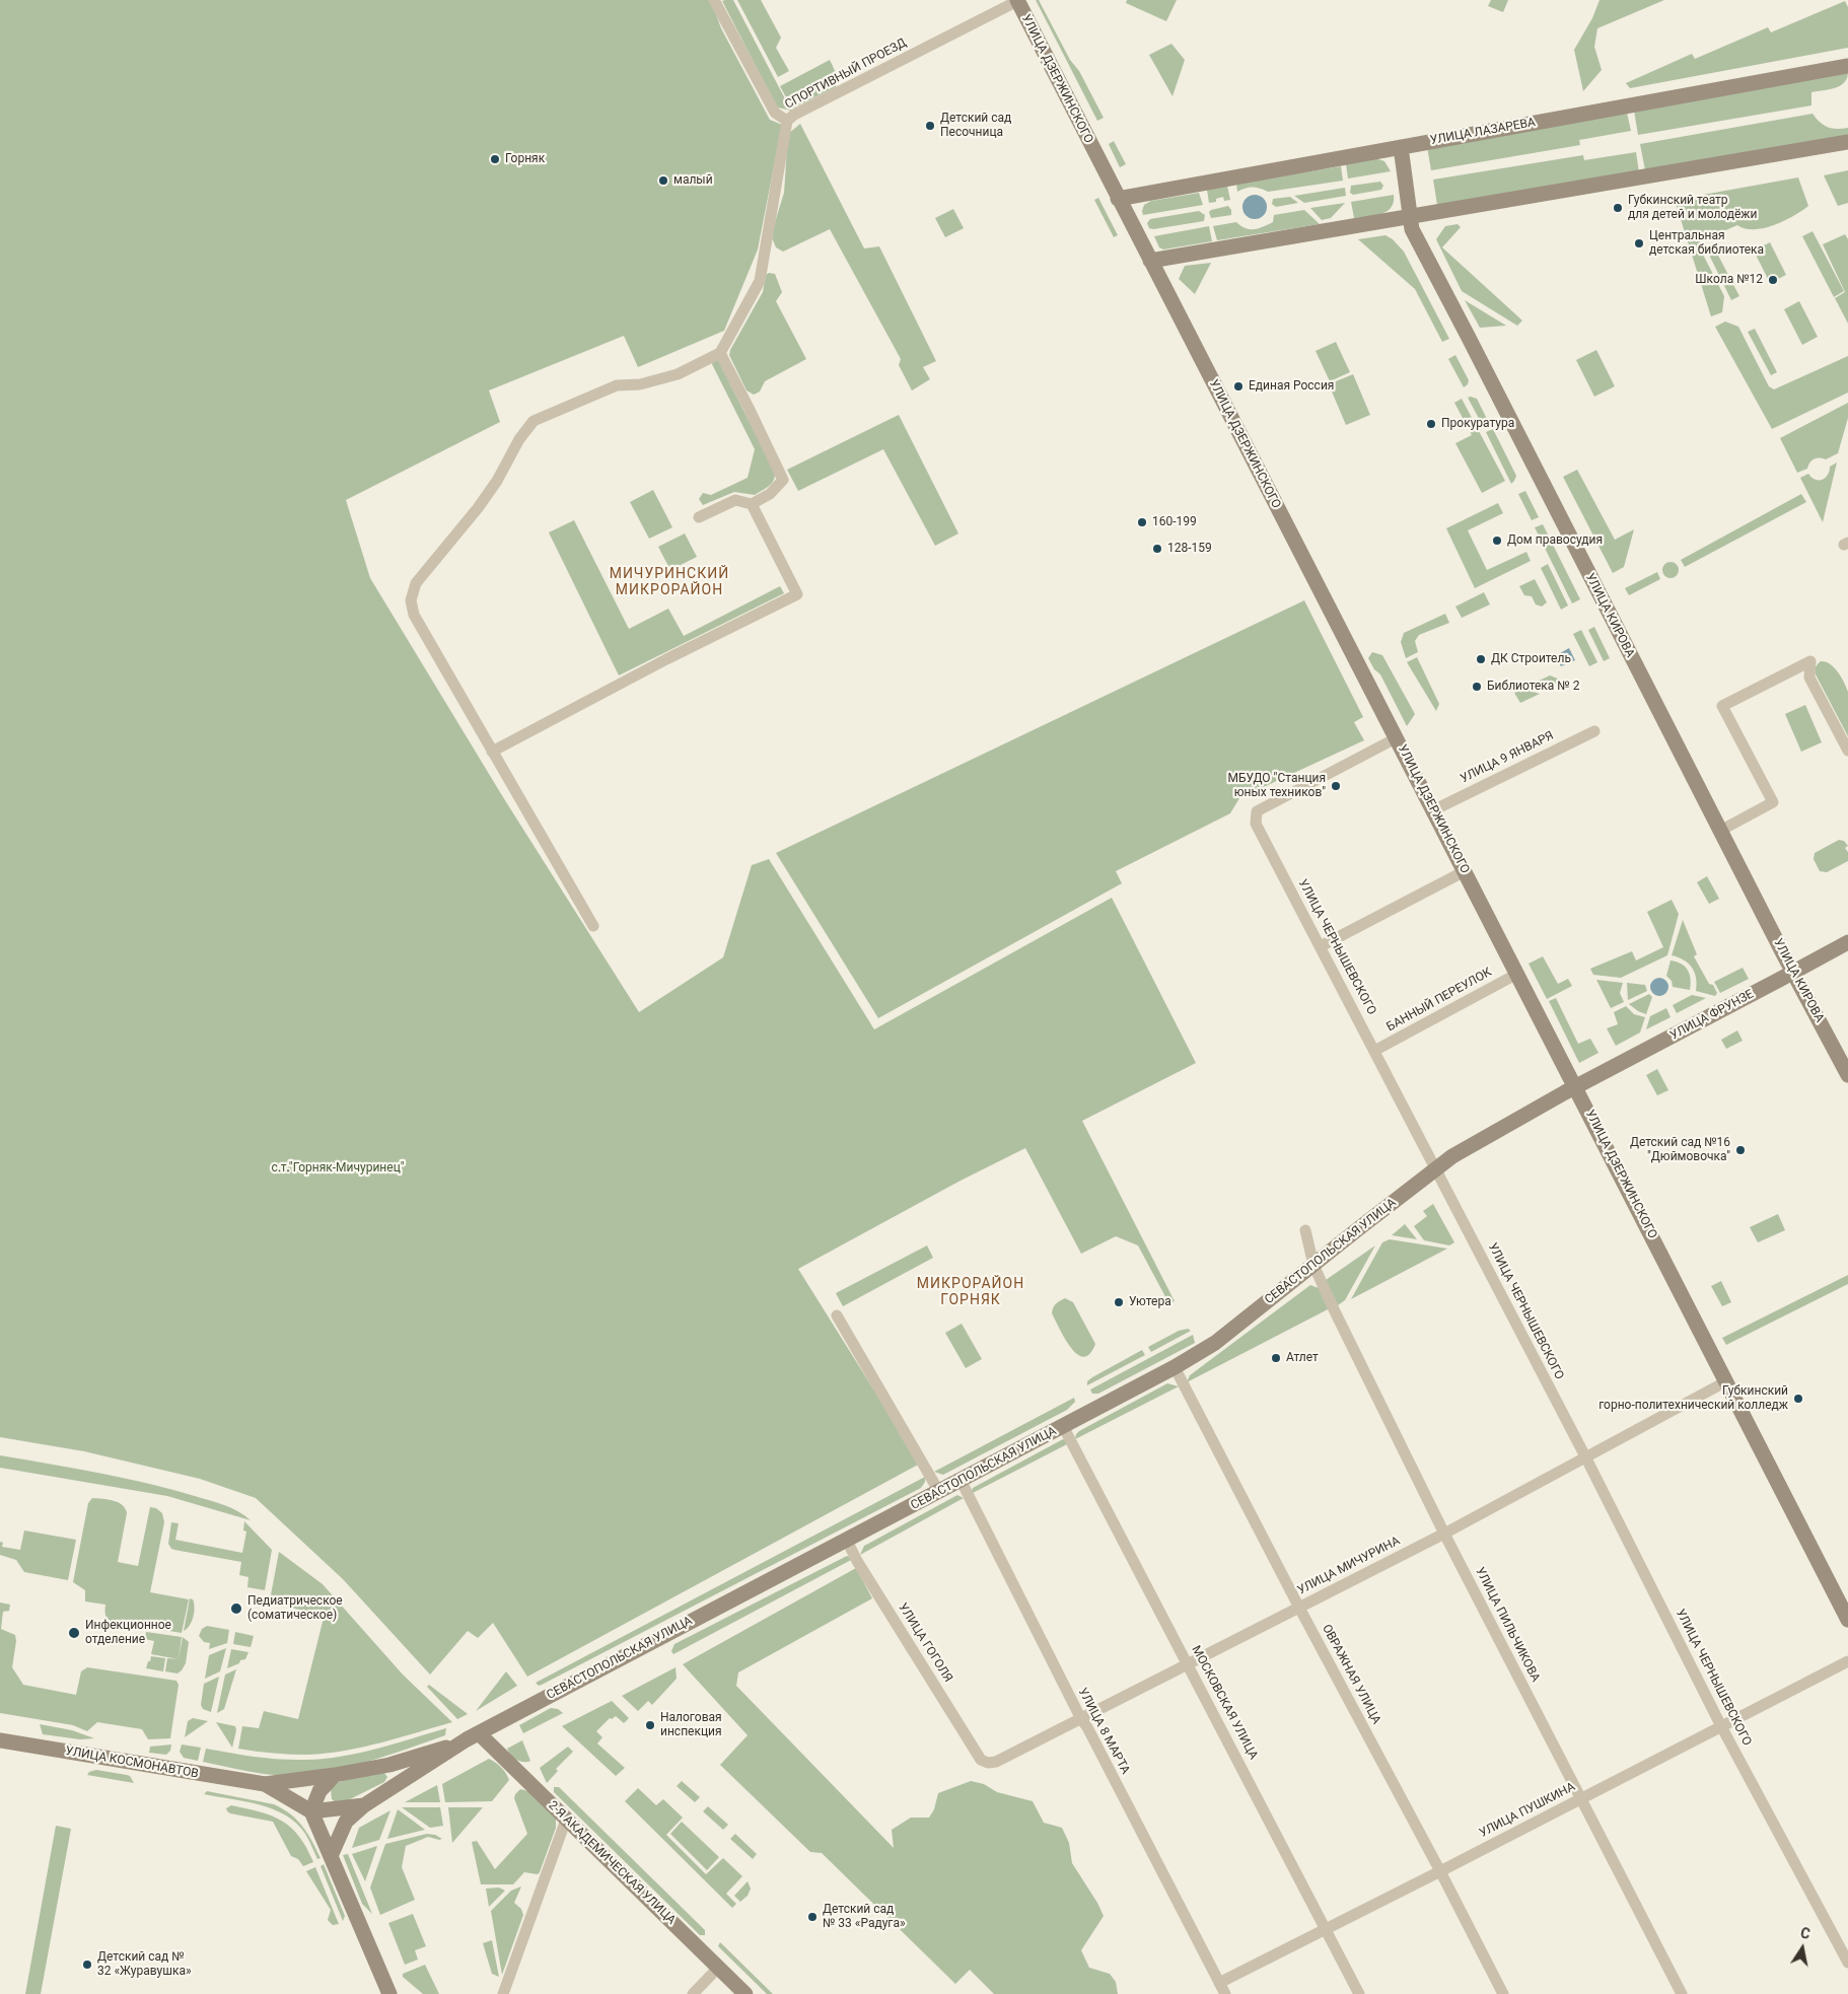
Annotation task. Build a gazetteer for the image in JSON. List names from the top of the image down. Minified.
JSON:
{"streets":{"main road":["УЛИЦА ДЗЕРЖИНСКОГО","УЛИЦА ЛАЗАРЕВА","УЛИЦА КИРОВА","УЛИЦА ФРУНЗЕ","СЕВАСТОПОЛЬСКАЯ УЛИЦА","УЛИЦА КОСМОНАВТОВ","2-Я АКАДЕМИЧЕСКАЯ УЛИЦА"],"street":["СПОРТИВНЫЙ ПРОЕЗД","УЛИЦА 9 ЯНВАРЯ","УЛИЦА ЧЕРНЫШЕВСКОГО","БАННЫЙ ПЕРЕУЛОК","УЛИЦА МИЧУРИНА","УЛИЦА ПИЛЬЧИКОВА","УЛИЦА ГОГОЛЯ","ОВРАЖНАЯ УЛИЦА","МОСКОВСКАЯ УЛИЦА","УЛИЦА 8 МАРТА","УЛИЦА ПУШКИНА"]},"crossings":[["СПОРТИВНЫЙ ПРОЕЗД","УЛИЦА ДЗЕРЖИНСКОГО"],["УЛИЦА ДЗЕРЖИНСКОГО","УЛИЦА ЛАЗАРЕВА"],["УЛИЦА ДЗЕРЖИНСКОГО","УЛИЦА 9 ЯНВАРЯ"],["УЛИЦА ДЗЕРЖИНСКОГО","УЛИЦА ЧЕРНЫШЕВСКОГО"],["УЛИЦА ДЗЕРЖИНСКОГО","БАННЫЙ ПЕРЕУЛОК"],["УЛИЦА ДЗЕРЖИНСКОГО","УЛИЦА ФРУНЗЕ"],["УЛИЦА ДЗЕРЖИНСКОГО","СЕВАСТОПОЛЬСКАЯ УЛИЦА"],["УЛИЦА ДЗЕРЖИНСКОГО","УЛИЦА МИЧУРИНА"],["УЛИЦА ЛАЗАРЕВА","УЛИЦА КИРОВА"],["УЛИЦА КИРОВА","УЛИЦА ФРУНЗЕ"],["УЛИЦА ЧЕРНЫШЕВСКОГО","БАННЫЙ ПЕРЕУЛОК"],["УЛИЦА ЧЕРНЫШЕВСКОГО","СЕВАСТОПОЛЬСКАЯ УЛИЦА"],["УЛИЦА ЧЕРНЫШЕВСКОГО","УЛИЦА МИЧУРИНА"],["УЛИЦА ЧЕРНЫШЕВСКОГО","УЛИЦА ПУШКИНА"],["УЛИЦА ФРУНЗЕ","СЕВАСТОПОЛЬСКАЯ УЛИЦА"],["СЕВАСТОПОЛЬСКАЯ УЛИЦА","УЛИЦА ПИЛЬЧИКОВА"],["СЕВАСТОПОЛЬСКАЯ УЛИЦА","УЛИЦА ГОГОЛЯ"],["СЕВАСТОПОЛЬСКАЯ УЛИЦА","ОВРАЖНАЯ УЛИЦА"],["СЕВАСТОПОЛЬСКАЯ УЛИЦА","МОСКОВСКАЯ УЛИЦА"],["СЕВАСТОПОЛЬСКАЯ УЛИЦА","УЛИЦА 8 МАРТА"],["СЕВАСТОПОЛЬСКАЯ УЛИЦА","УЛИЦА КОСМОНАВТОВ"],["СЕВАСТОПОЛЬСКАЯ УЛИЦА","2-Я АКАДЕМИЧЕСКАЯ УЛИЦА"],["УЛИЦА МИЧУРИНА","УЛИЦА ПИЛЬЧИКОВА"],["УЛИЦА МИЧУРИНА","УЛИЦА ГОГОЛЯ"],["УЛИЦА МИЧУРИНА","ОВРАЖНАЯ УЛИЦА"],["УЛИЦА МИЧУРИНА","МОСКОВСКАЯ УЛИЦА"],["УЛИЦА МИЧУРИНА","УЛИЦА 8 МАРТА"],["УЛИЦА ПИЛЬЧИКОВА","УЛИЦА ПУШКИНА"],["ОВРАЖНАЯ УЛИЦА","УЛИЦА ПУШКИНА"],["МОСКОВСКАЯ УЛИЦА","УЛИЦА ПУШКИНА"],["УЛИЦА 8 МАРТА","УЛИЦА ПУШКИНА"]],"districts":["МИЧУРИНСКИЙ МИКРОРАЙОН","МИКРОРАЙОН ГОРНЯК"],"parks":["с.т.\"Горняк-Мичуринец\""],"places":["Детский сад Песочница","Горняк","малый","Губкинский театр для детей и молодёжи","Центральная детская библиотека","Школа №12","Единая Россия","Прокуратура","160-199","Дом правосудия","128-159","ДК Строитель","Библиотека № 2","МБУДО \"Станция юных техников\"","Детский сад №16 \"Дюймовочка\"","Уютера","Атлет","Губкинский горно-политехнический колледж","Педиатрическое (соматическое)","Инфекционное отделение","Налоговая инспекция","Детский сад № 33 «Радуга»","Детский сад № 32 «Журавушка»"],"north":"top"}
